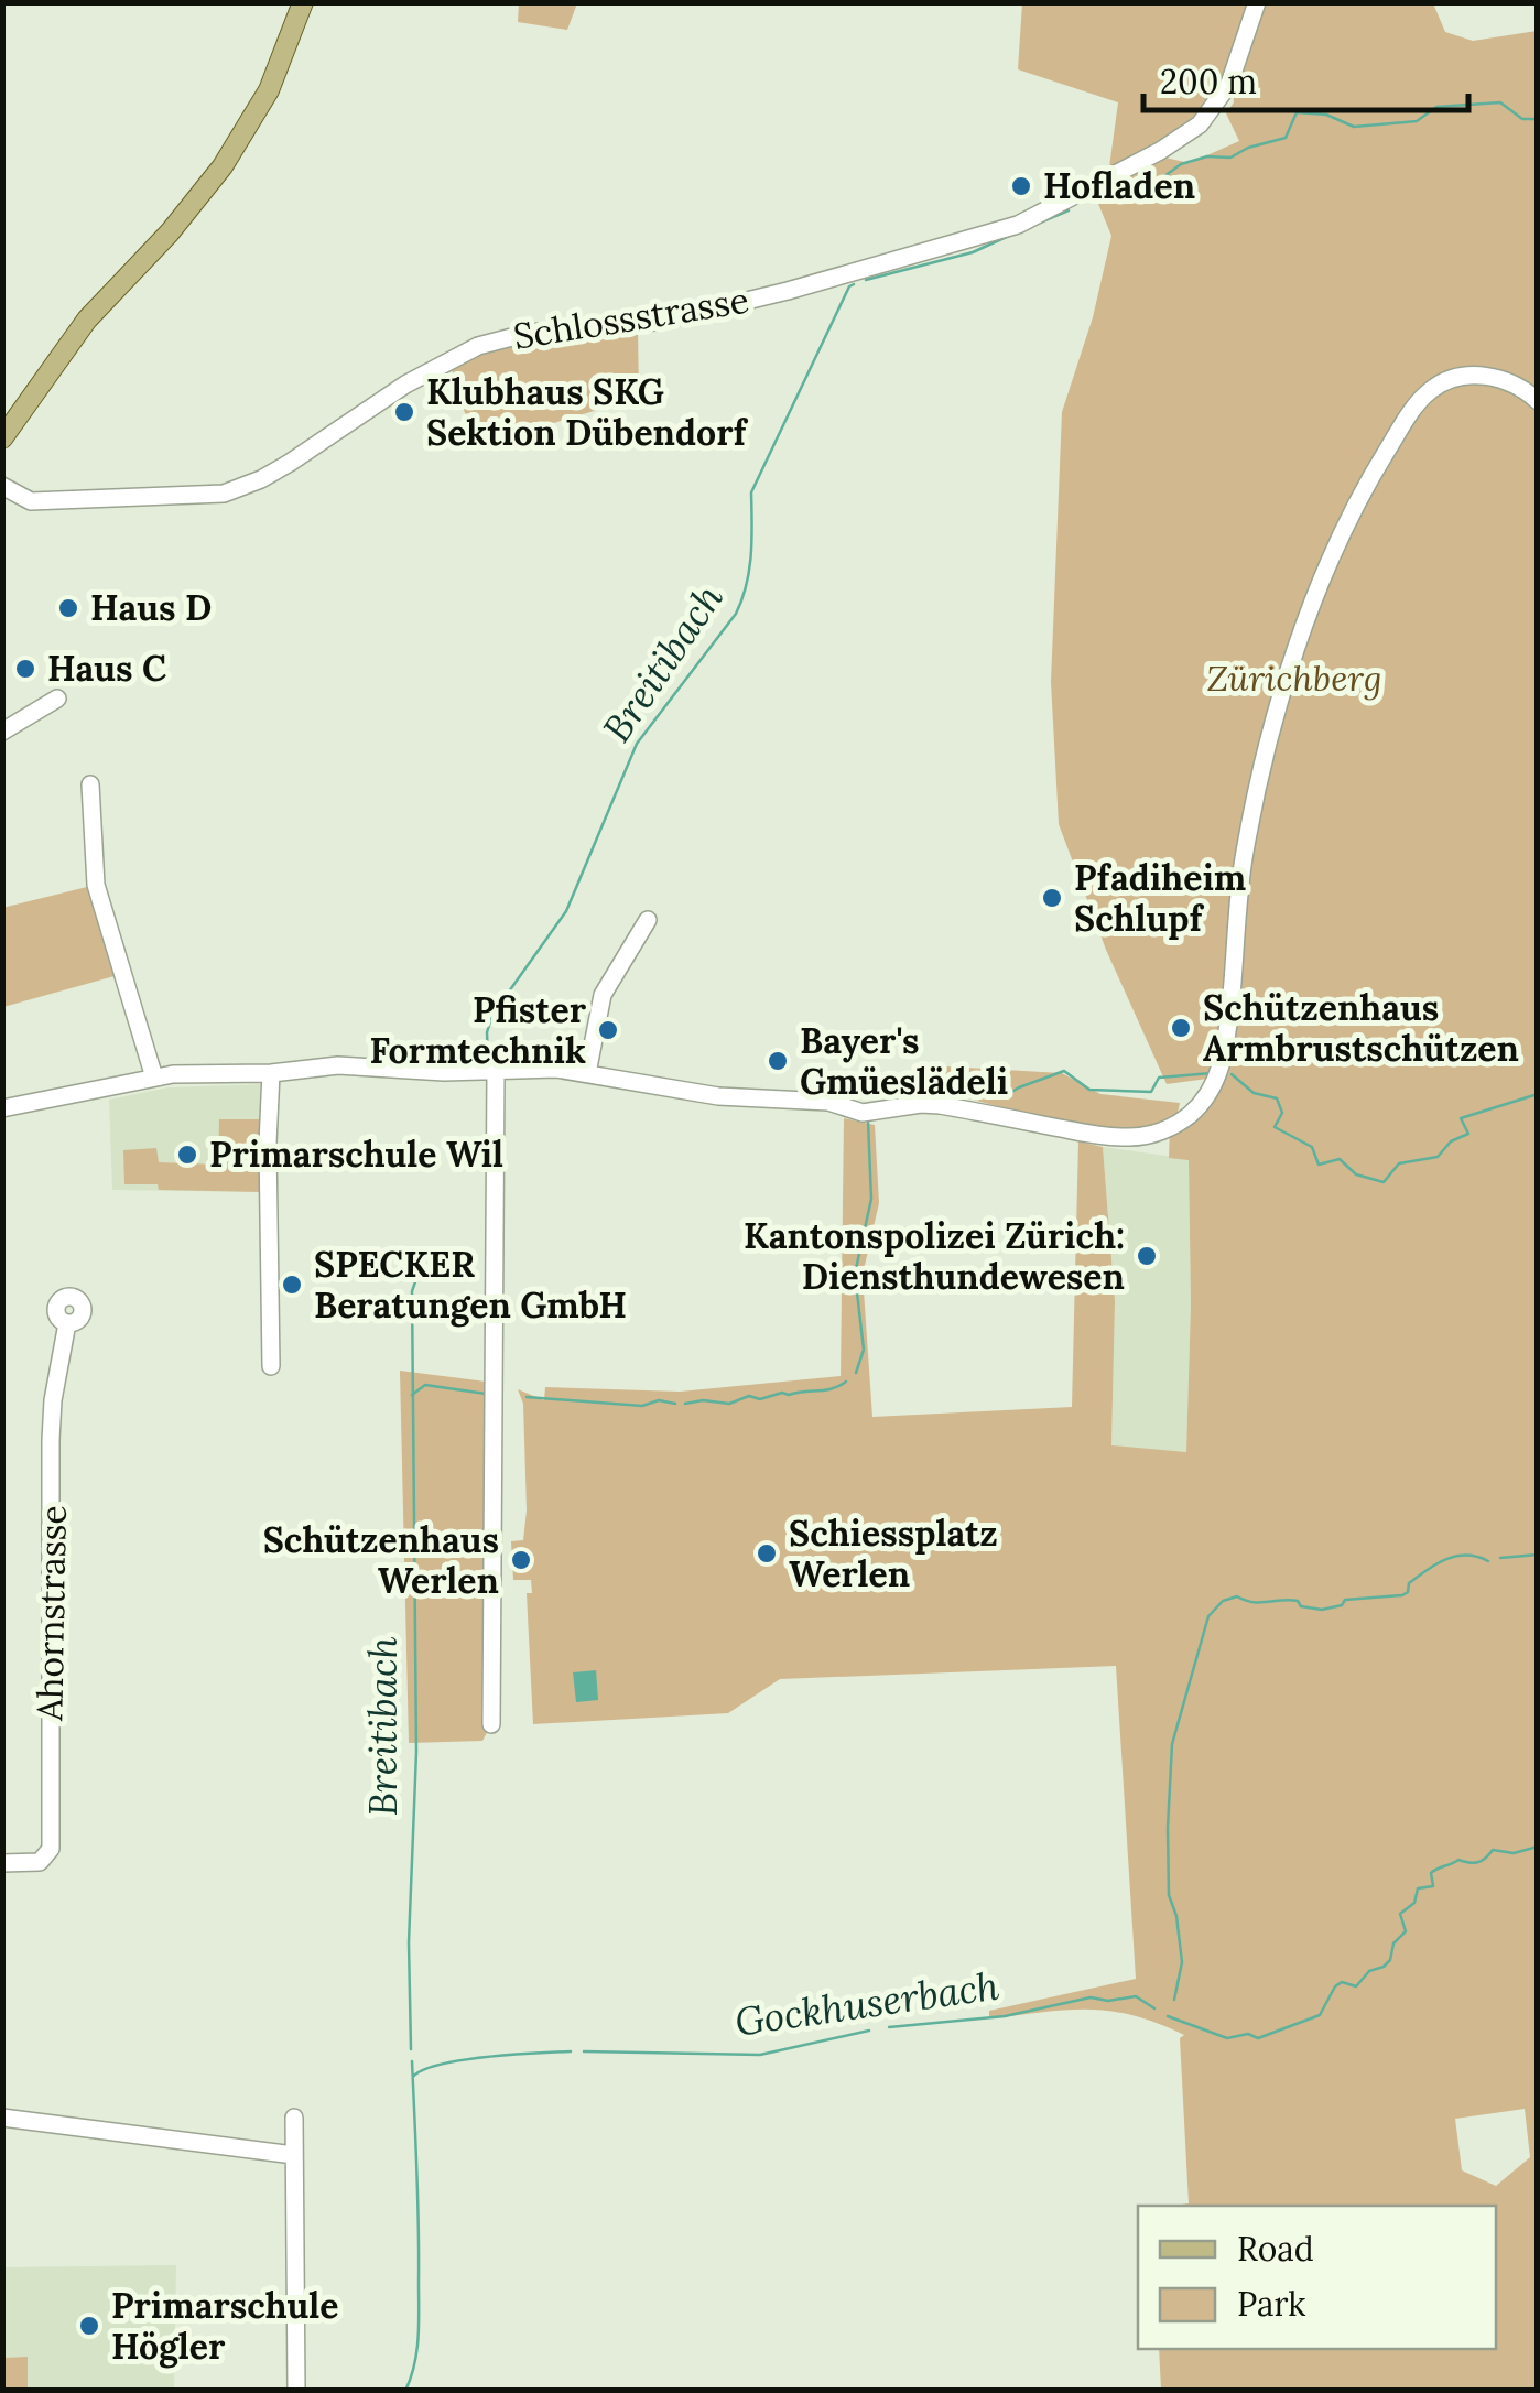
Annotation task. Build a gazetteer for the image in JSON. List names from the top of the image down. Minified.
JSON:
{"streets":{"street":["Schlossstrasse","Ahornstrasse"]},"water":["Breitibach","Gockhuserbach"],"parks":["Zürichberg"],"places":["Hofladen","Klubhaus SKG Sektion Dübendorf","Haus D","Haus C","Pfadiheim Schlupf","Schützenhaus Armbrustschützen","Pfister Formtechnik","Bayer's Gmüeslädeli","Primarschule Wil","Kantonspolizei Zürich: Diensthundewesen","SPECKER Beratungen GmbH","Schiessplatz Werlen","Schützenhaus Werlen","Primarschule Högler"],"legend":["Road","Park"],"scale_bar":"200 m"}
